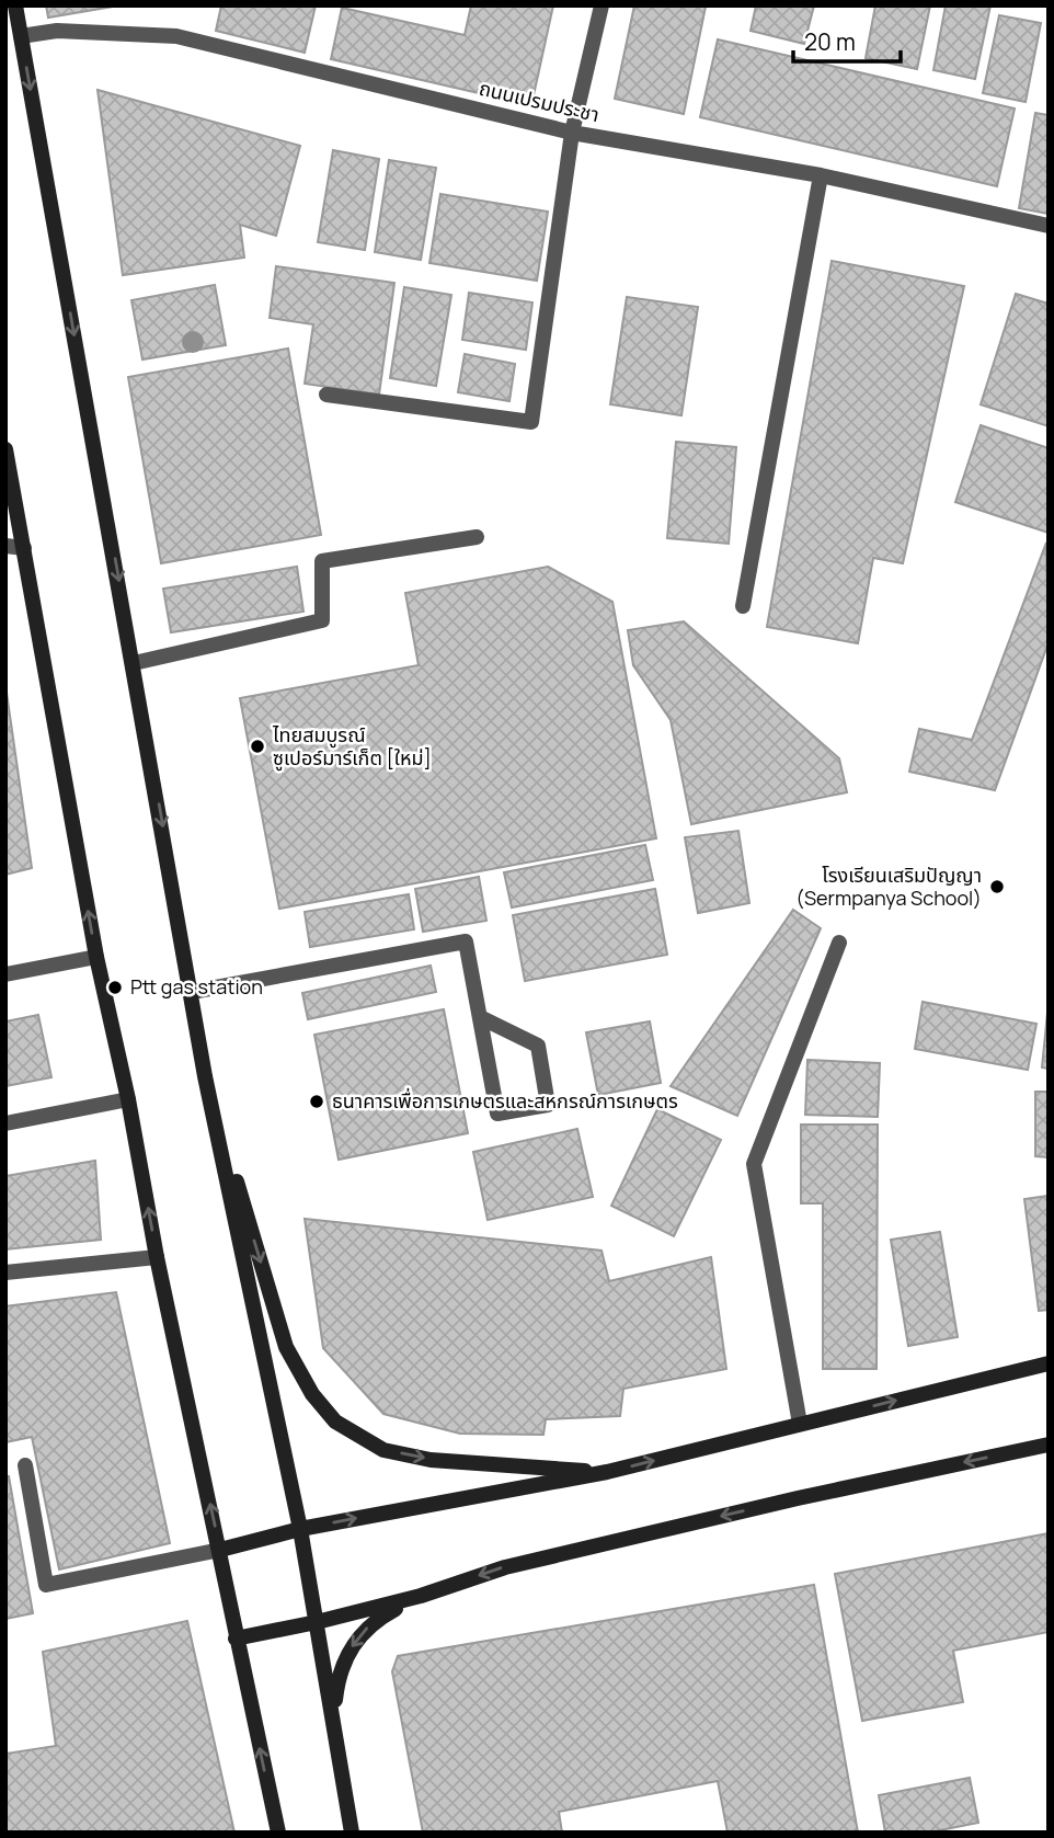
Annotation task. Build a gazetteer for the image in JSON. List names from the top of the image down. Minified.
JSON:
{"streets":{"street":["ถนนเปรมประชา"]},"places":["ไทยสมบูรณ์ ซูเปอร์มาร์เก็ต [ใหม่]","โรงเรียนเสริมปัญญา (Sermpanya School)","Ptt gas station","ธนาคารเพื่อการเกษตรและสหกรณ์การเกษตร"],"scale_bar":"20 m"}
